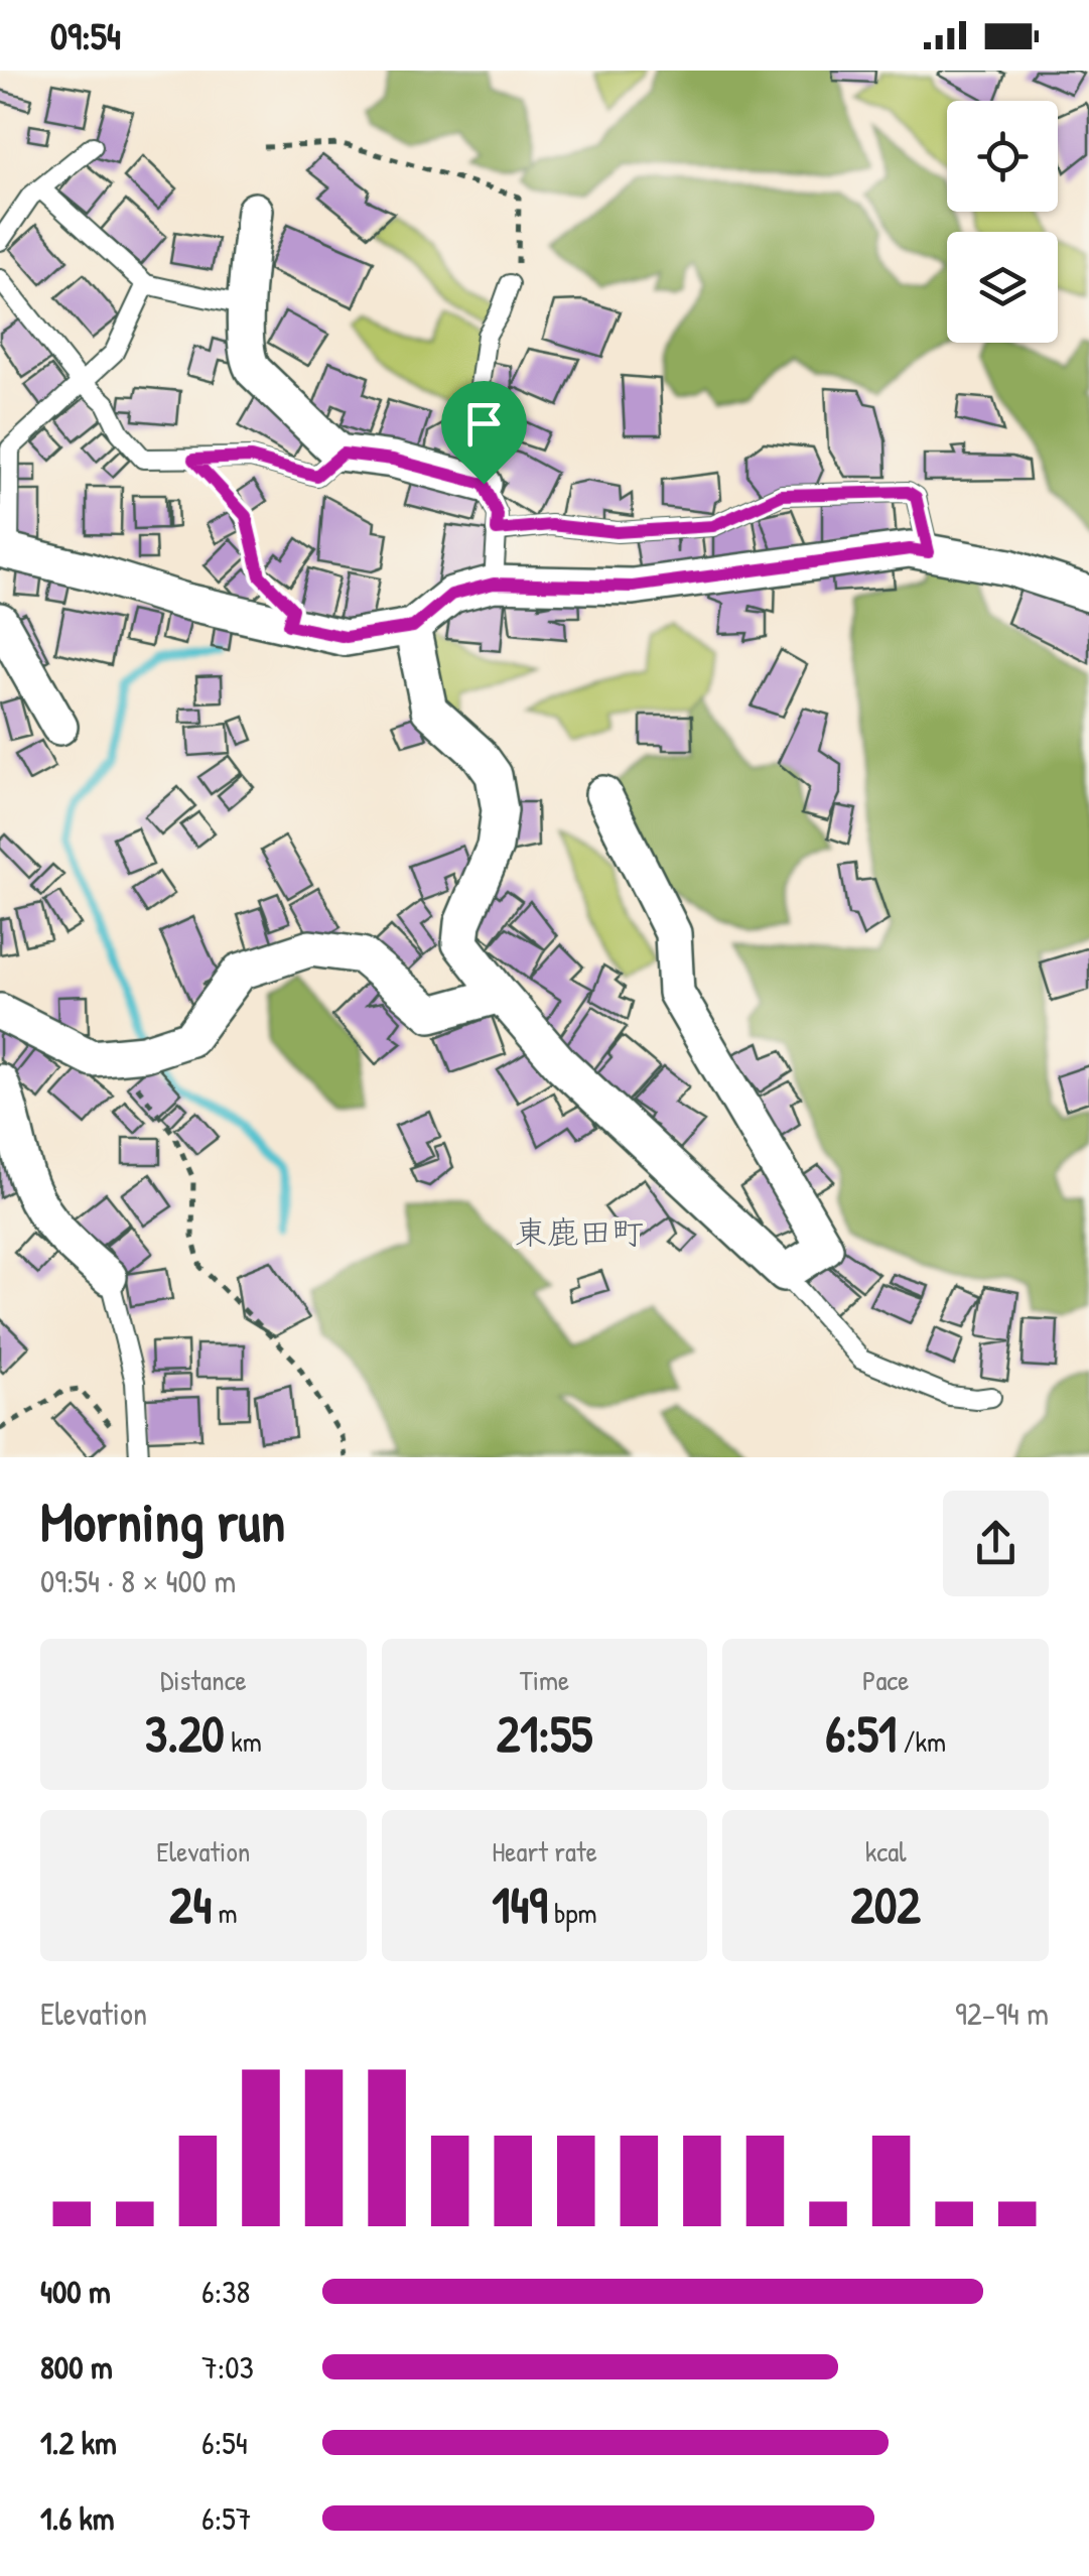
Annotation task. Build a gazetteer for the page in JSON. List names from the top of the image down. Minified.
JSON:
{"districts":["東鹿田町"],"page":{"status":"09:54","heading":["Morning run","09:54 · 8 × 400 m"],"stats":[["Distance","3.20 km"],["Time","21:55"],["Pace","6:51 /km"],["Elevation","24 m"],["Heart rate","149 bpm"],["kcal","202"]],"chart":["Elevation","92–94 m"],"list":[{"name":"400 m","note":"6:38"},{"name":"800 m","note":"7:03"},{"name":"1.2 km","note":"6:54"},{"name":"1.6 km","note":"6:57"}]}}
